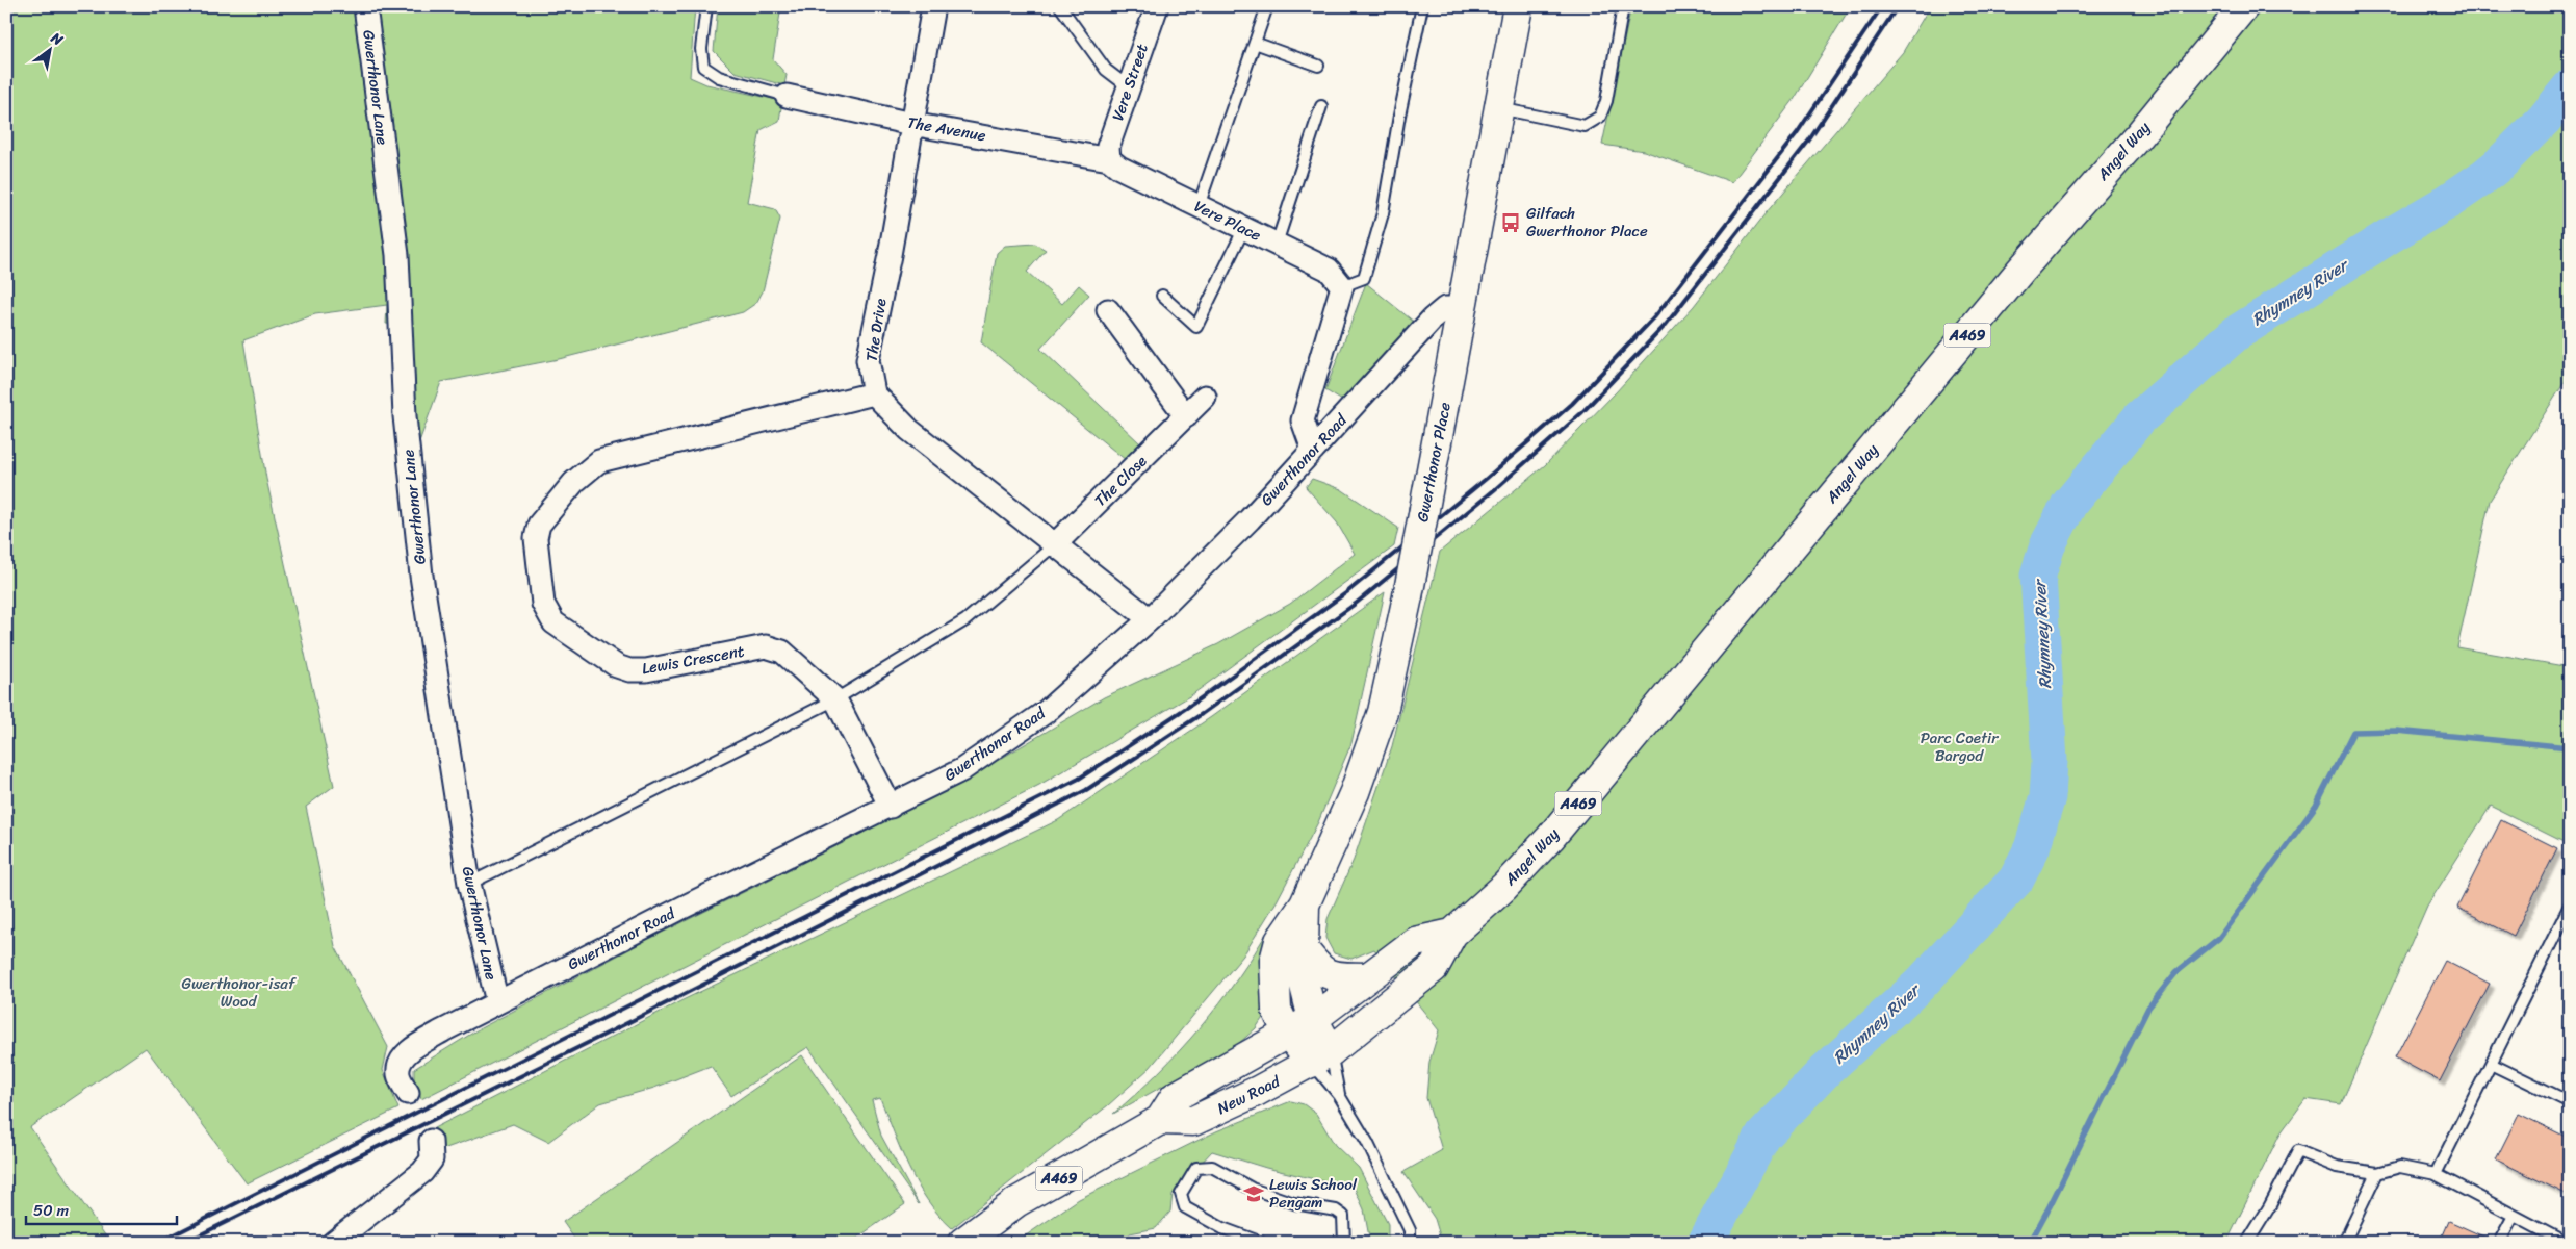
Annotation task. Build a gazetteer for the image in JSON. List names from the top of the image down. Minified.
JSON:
{"streets":{"main road":["Angel Way","A469","Gwerthonor Place","New Road"],"street":["Vere Street","Gwerthonor Lane","The Avenue","Vere Place","The Drive","Gwerthonor Road","The Close","Lewis Crescent"]},"crossings":[["Vere Street","The Avenue"],["Vere Street","Vere Place"],["Gwerthonor Lane","Gwerthonor Road"],["The Avenue","Vere Place"],["The Avenue","The Drive"],["Angel Way","A469"],["Angel Way","Gwerthonor Place"],["Angel Way","New Road"],["The Drive","Lewis Crescent"],["A469","Gwerthonor Place"],["A469","New Road"],["Gwerthonor Road","Gwerthonor Place"],["Gwerthonor Road","Lewis Crescent"],["Gwerthonor Place","New Road"]],"water":["Rhymney River"],"parks":["Parc Coetir Bargod","Gwerthonor-isaf Wood"],"places":{"bus stop":["Gilfach Gwerthonor Place"],"school or university":["Lewis School Pengam"]},"scale_bar":"50 m","north":"top right"}
